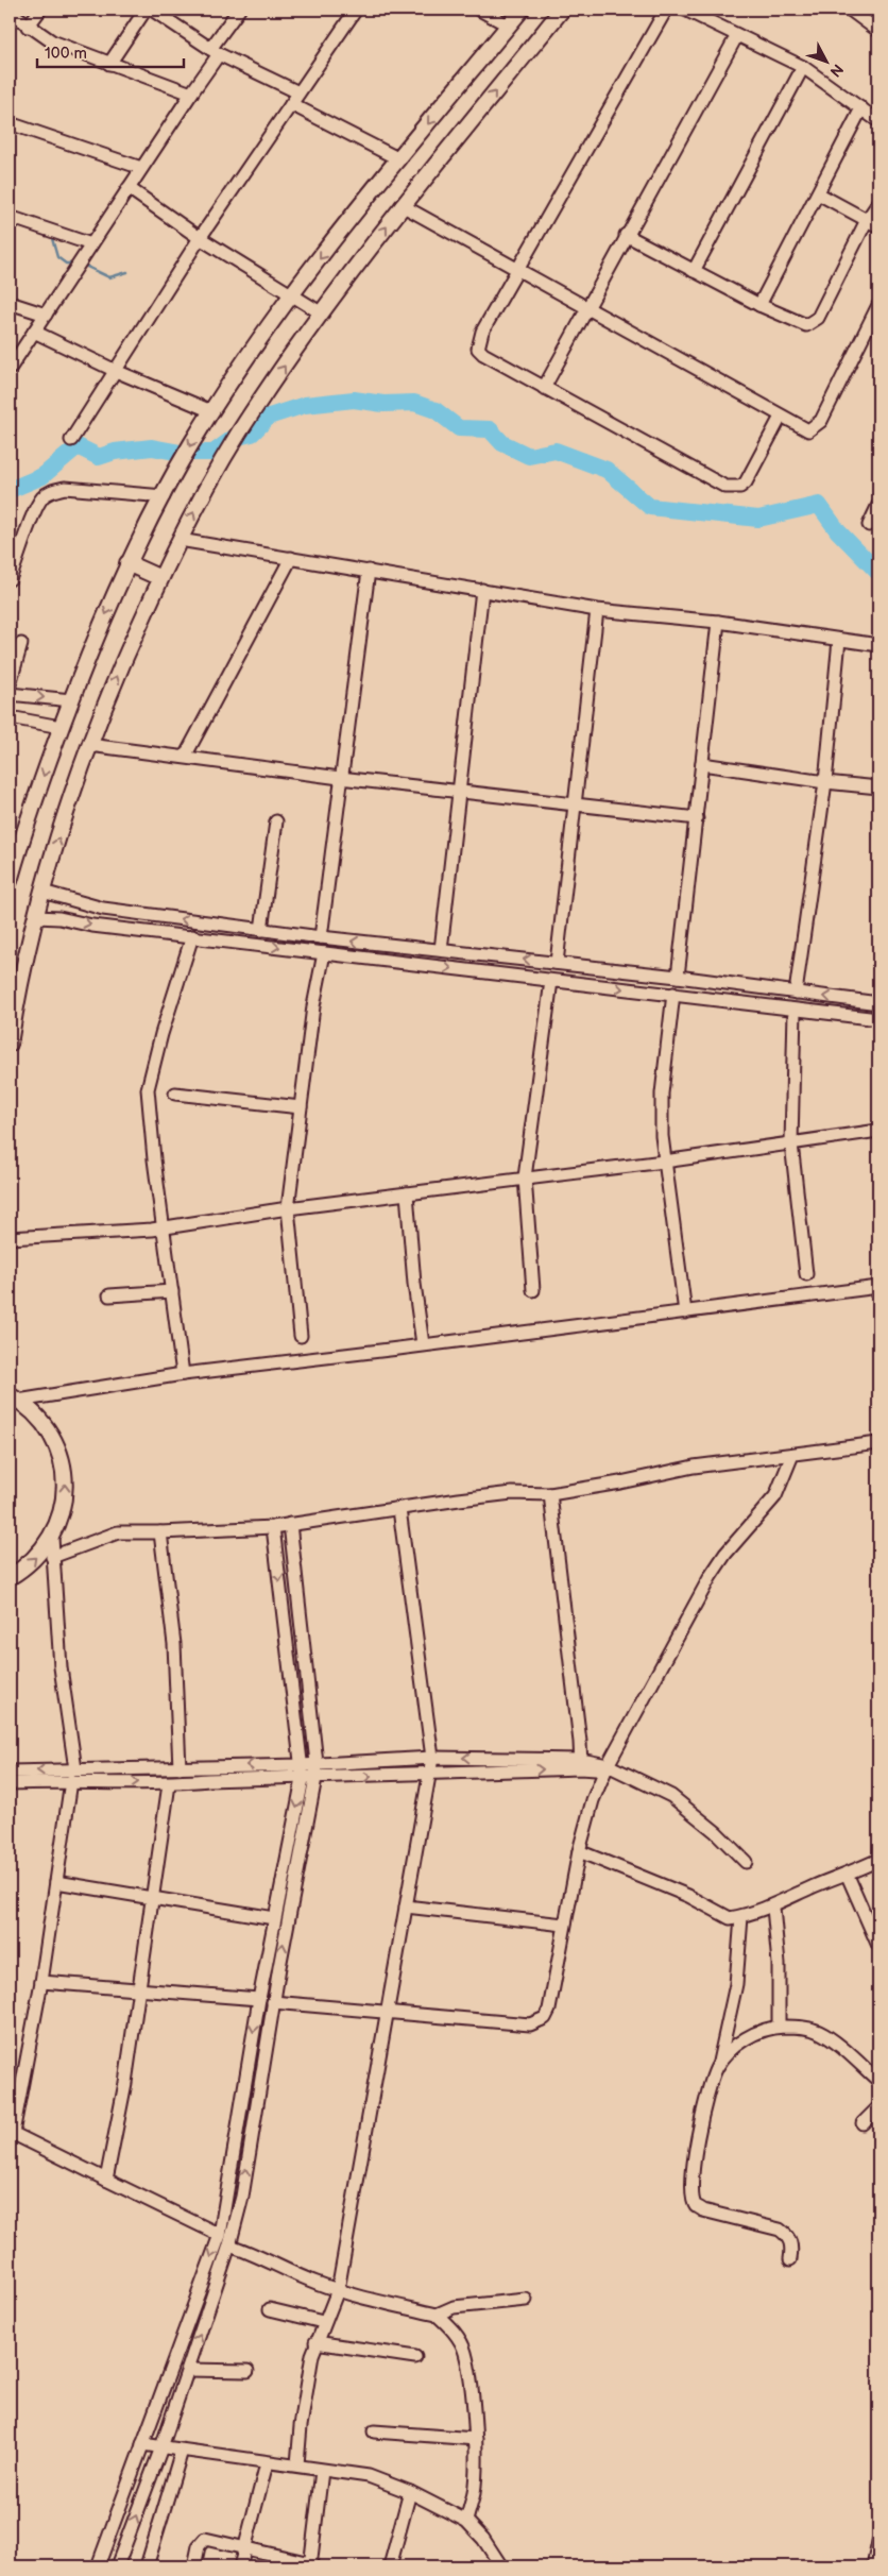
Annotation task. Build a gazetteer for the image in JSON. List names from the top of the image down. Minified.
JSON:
{"scale_bar":"100 m","north":"bottom right"}
